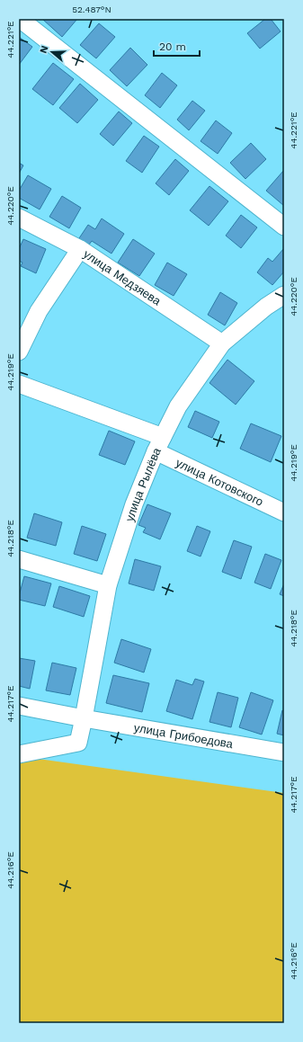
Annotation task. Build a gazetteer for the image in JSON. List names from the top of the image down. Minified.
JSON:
{"streets":{"street":["улица Медзяева","улица Котовского","улица Рылёва","улица Грибоедова"]},"crossings":[["улица Медзяева","улица Рылёва"],["улица Котовского","улица Рылёва"],["улица Рылёва","улица Грибоедова"]],"scale_bar":"20 m","north":"left","coordinates":["52.487°N","44.221°E","44.220°E","44.219°E","44.218°E","44.217°E","44.216°E"]}
